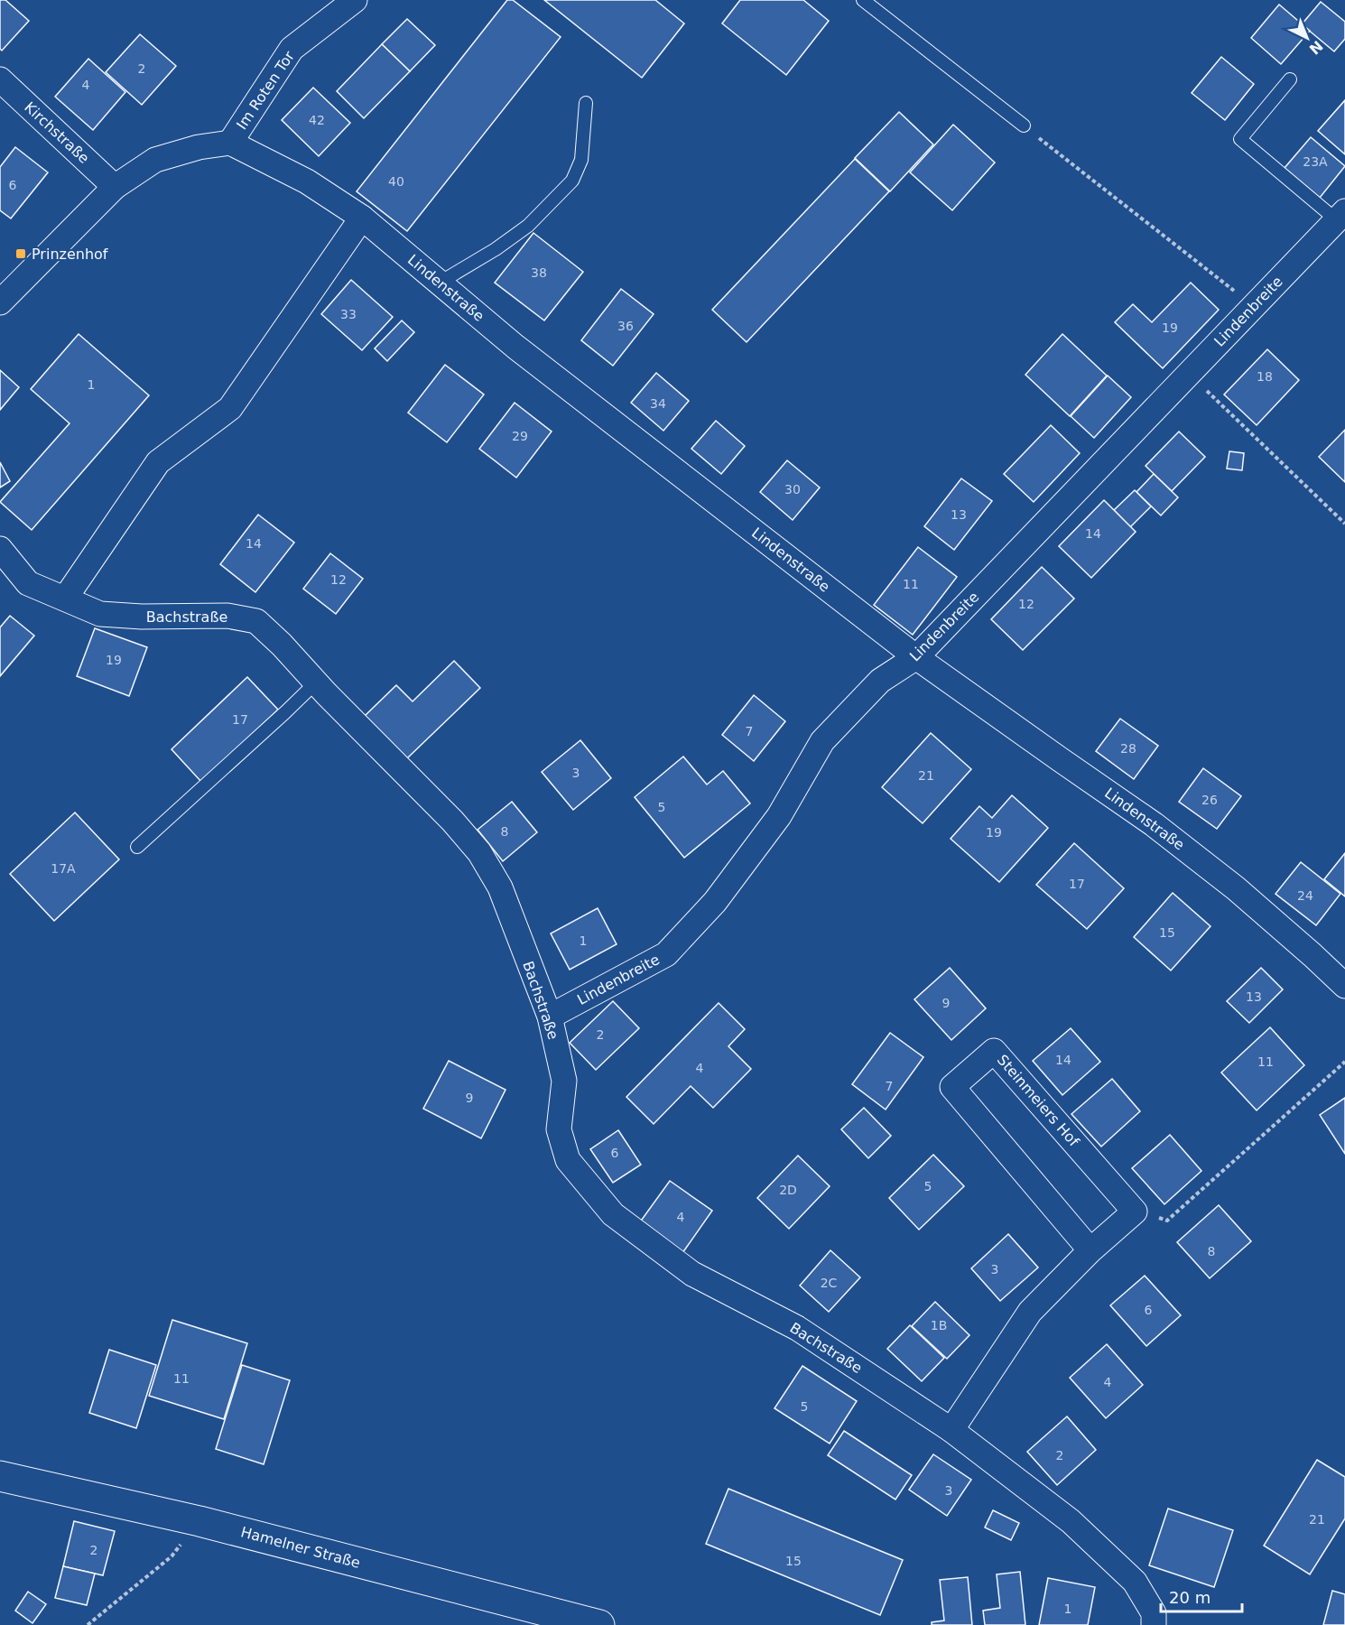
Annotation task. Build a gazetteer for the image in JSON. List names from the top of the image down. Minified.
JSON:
{"streets":{"main road":["Hamelner Straße"],"street":["Im Roten Tor","Kirchstraße","Lindenstraße","Lindenbreite","Bachstraße","Steinmeiers Hof"]},"crossings":[["Im Roten Tor","Kirchstraße"],["Im Roten Tor","Lindenstraße"],["Lindenstraße","Lindenbreite"],["Lindenbreite","Bachstraße"]],"places":{"transit":["Prinzenhof"]},"house_numbers":["2","4","42","23A","40","6","38","33","36","19","18","1","34","29","30","13","14","14","12","11","12","19","17","7","28","3","21","26","5","8","19","17A","17","24","15","1","13","9","2","14","11","4","7","9","6","5","2D","4","8","3","2C","6","1B","11","4","5","2","3","21","2","15","1"],"scale_bar":"20 m","north":"bottom right"}
